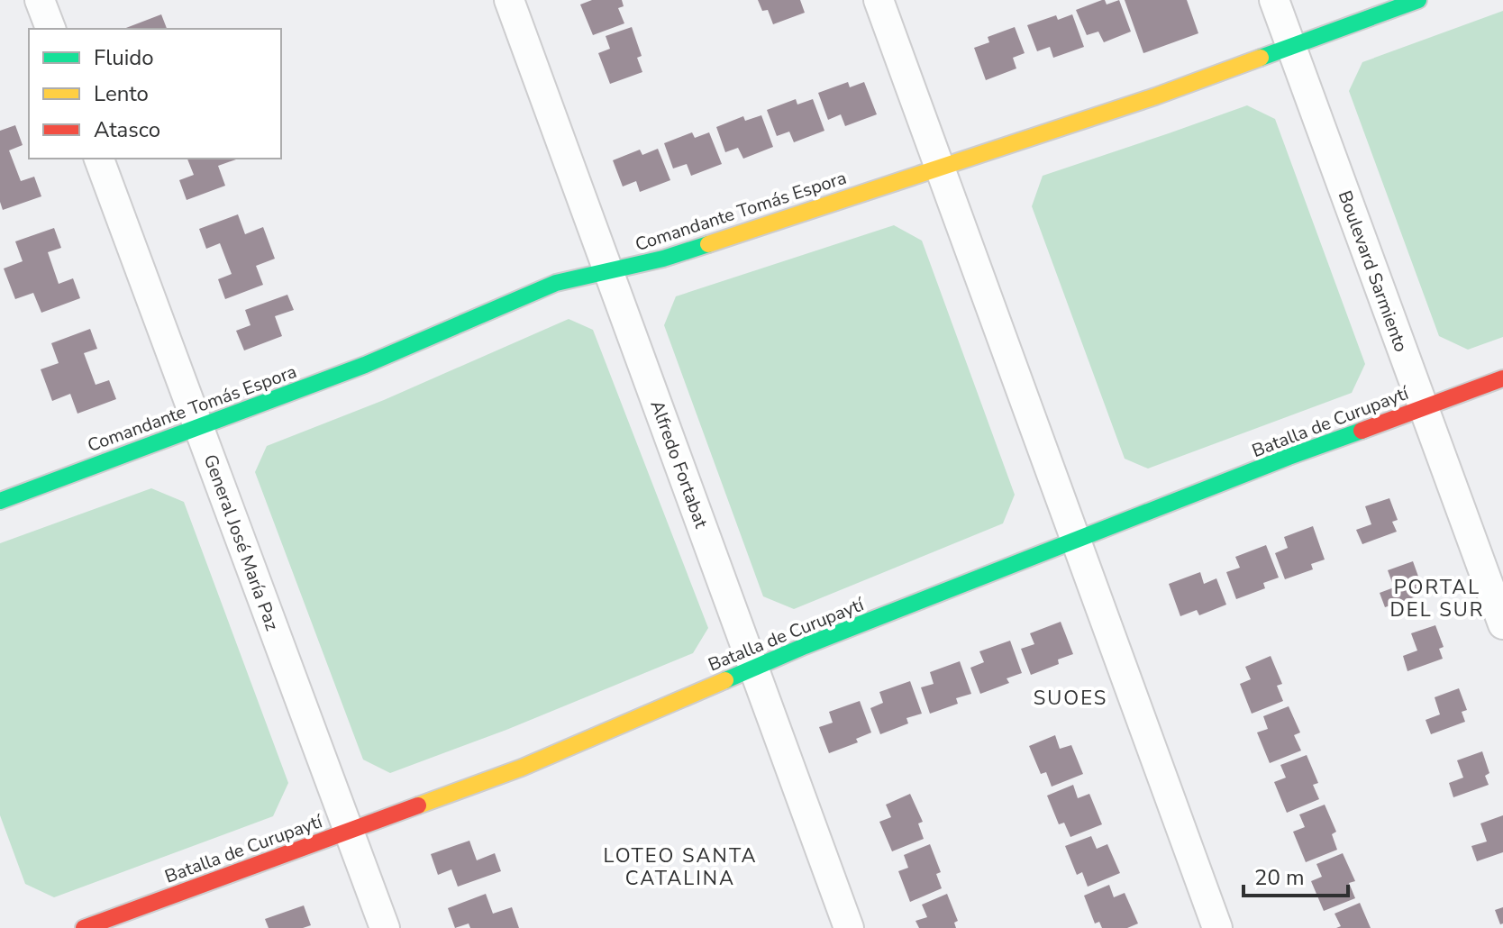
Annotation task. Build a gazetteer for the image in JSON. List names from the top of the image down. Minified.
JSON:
{"streets":{"street":["Comandante Tomás Espora","Boulevard Sarmiento","Batalla de Curupaytí","Alfredo Fortabat","General José María Paz"]},"crossings":[["Comandante Tomás Espora","Boulevard Sarmiento"],["Comandante Tomás Espora","Alfredo Fortabat"],["Comandante Tomás Espora","General José María Paz"],["Boulevard Sarmiento","Batalla de Curupaytí"],["Batalla de Curupaytí","Alfredo Fortabat"],["Batalla de Curupaytí","General José María Paz"]],"districts":["PORTAL DEL SUR","SUOES","LOTEO SANTA CATALINA"],"legend":["Fluido","Lento","Atasco"],"scale_bar":"20 m"}
